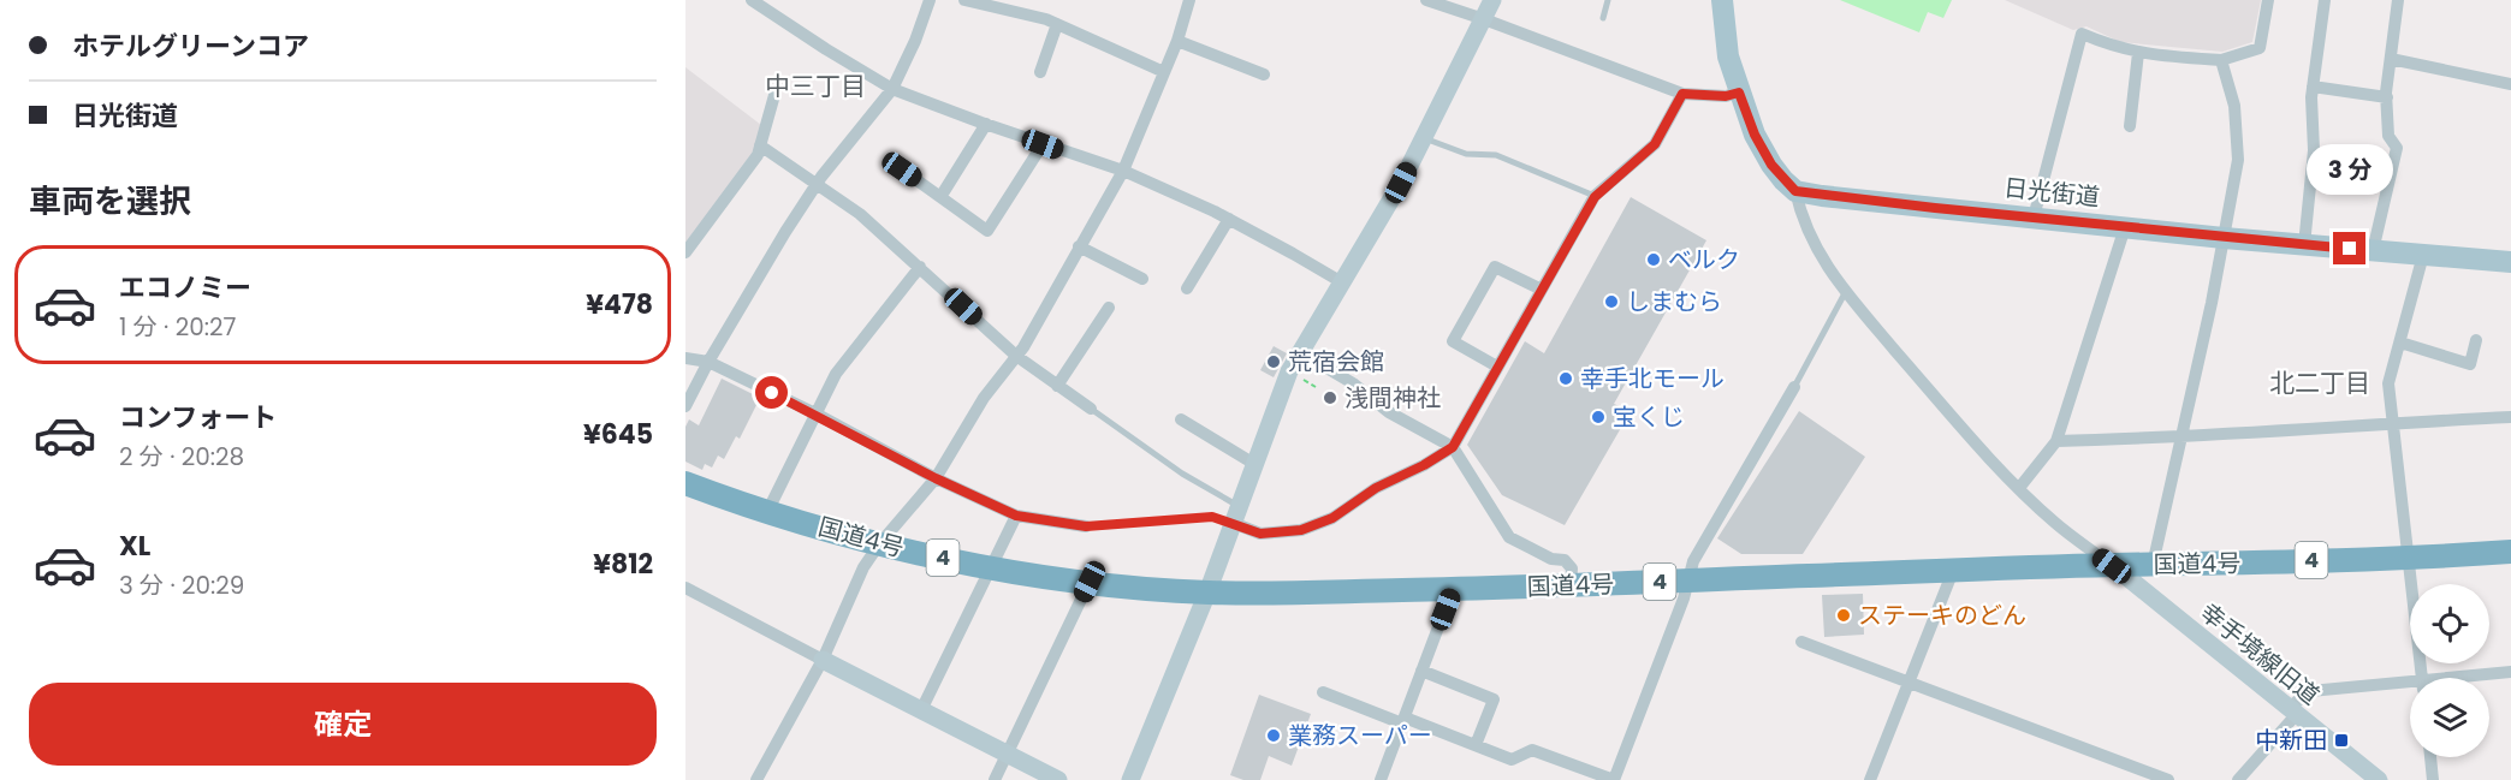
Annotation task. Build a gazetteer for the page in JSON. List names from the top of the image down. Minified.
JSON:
{"streets":{"highway":["国道4号","4"],"main road":["日光街道"],"street":["幸手境線旧道"]},"crossings":[["国道4号","幸手境線旧道"]],"districts":["中三丁目","北二丁目"],"places":{"other":["ベルク","しまむら","荒宿会館","幸手北モール","浅間神社","宝くじ","ステーキのどん","業務スーパー"],"transit":["中新田"]},"page":{"banner":["ホテルグリーンコア","日光街道"],"bubble":"3 分","heading":"車両を選択","list":[{"name":"エコノミー","note":"1 分 · 20:27","value":"¥478"},{"name":"コンフォート","note":"2 分 · 20:28","value":"¥645"},{"name":"XL","note":"3 分 · 20:29","value":"¥812"}],"buttons":"確定"}}
